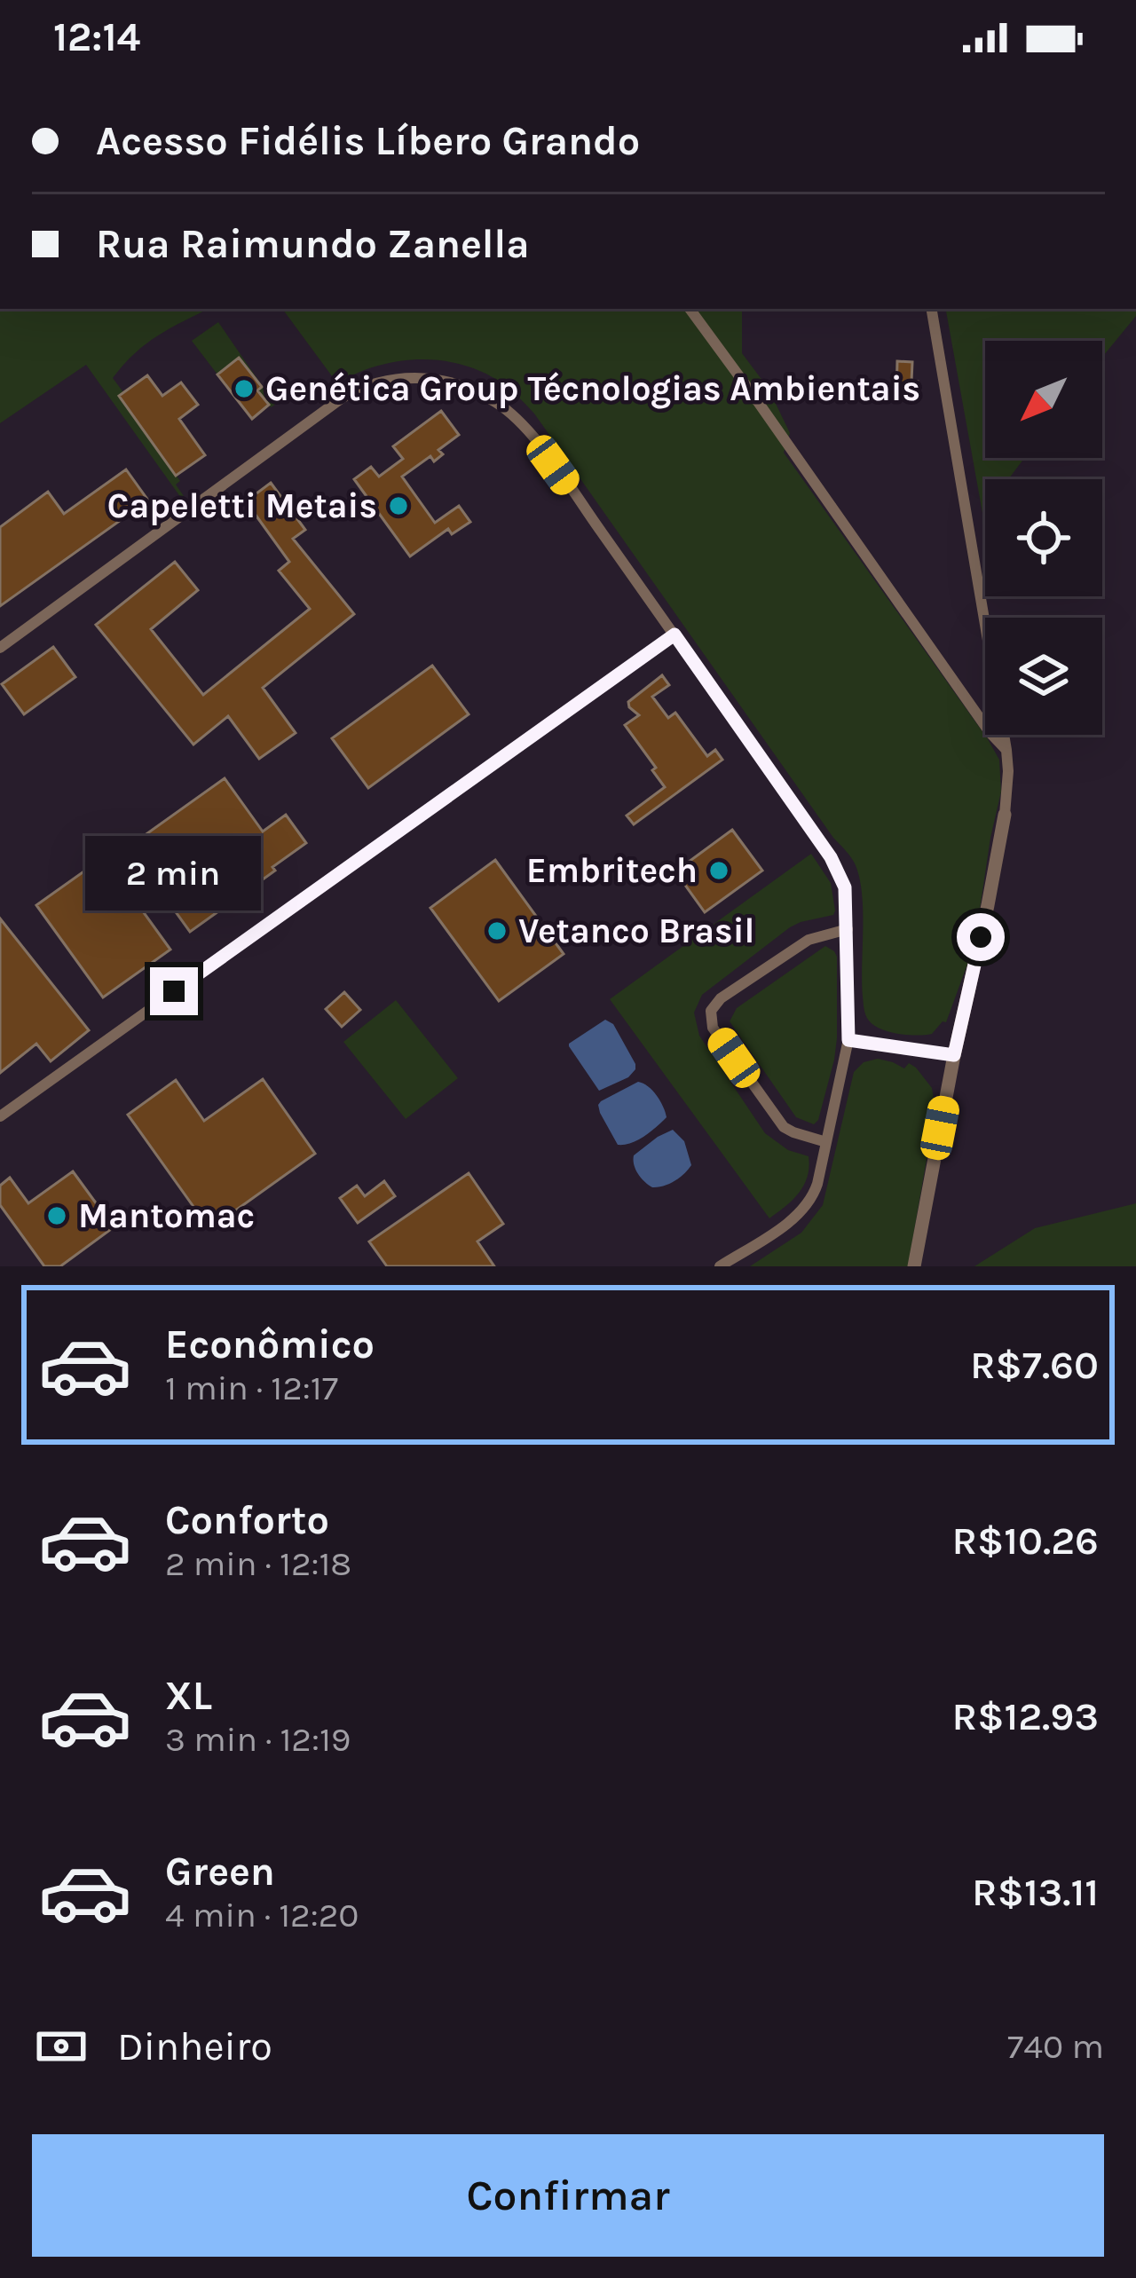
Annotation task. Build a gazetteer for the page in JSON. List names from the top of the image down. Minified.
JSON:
{"places":["Genética Group Técnologias Ambientais","Capeletti Metais","Embritech","Vetanco Brasil","Mantomac"],"north":"bottom left","page":{"status":"12:14","banner":["Acesso Fidélis Líbero Grando","Rua Raimundo Zanella"],"bubble":"2 min","list":[{"name":"Econômico","note":"1 min · 12:17","value":"R$7.60"},{"name":"Conforto","note":"2 min · 12:18","value":"R$10.26"},{"name":"XL","note":"3 min · 12:19","value":"R$12.93"},{"name":"Green","note":"4 min · 12:20","value":"R$13.11"}],"pay":["Dinheiro","740 m"],"buttons":"Confirmar"}}
